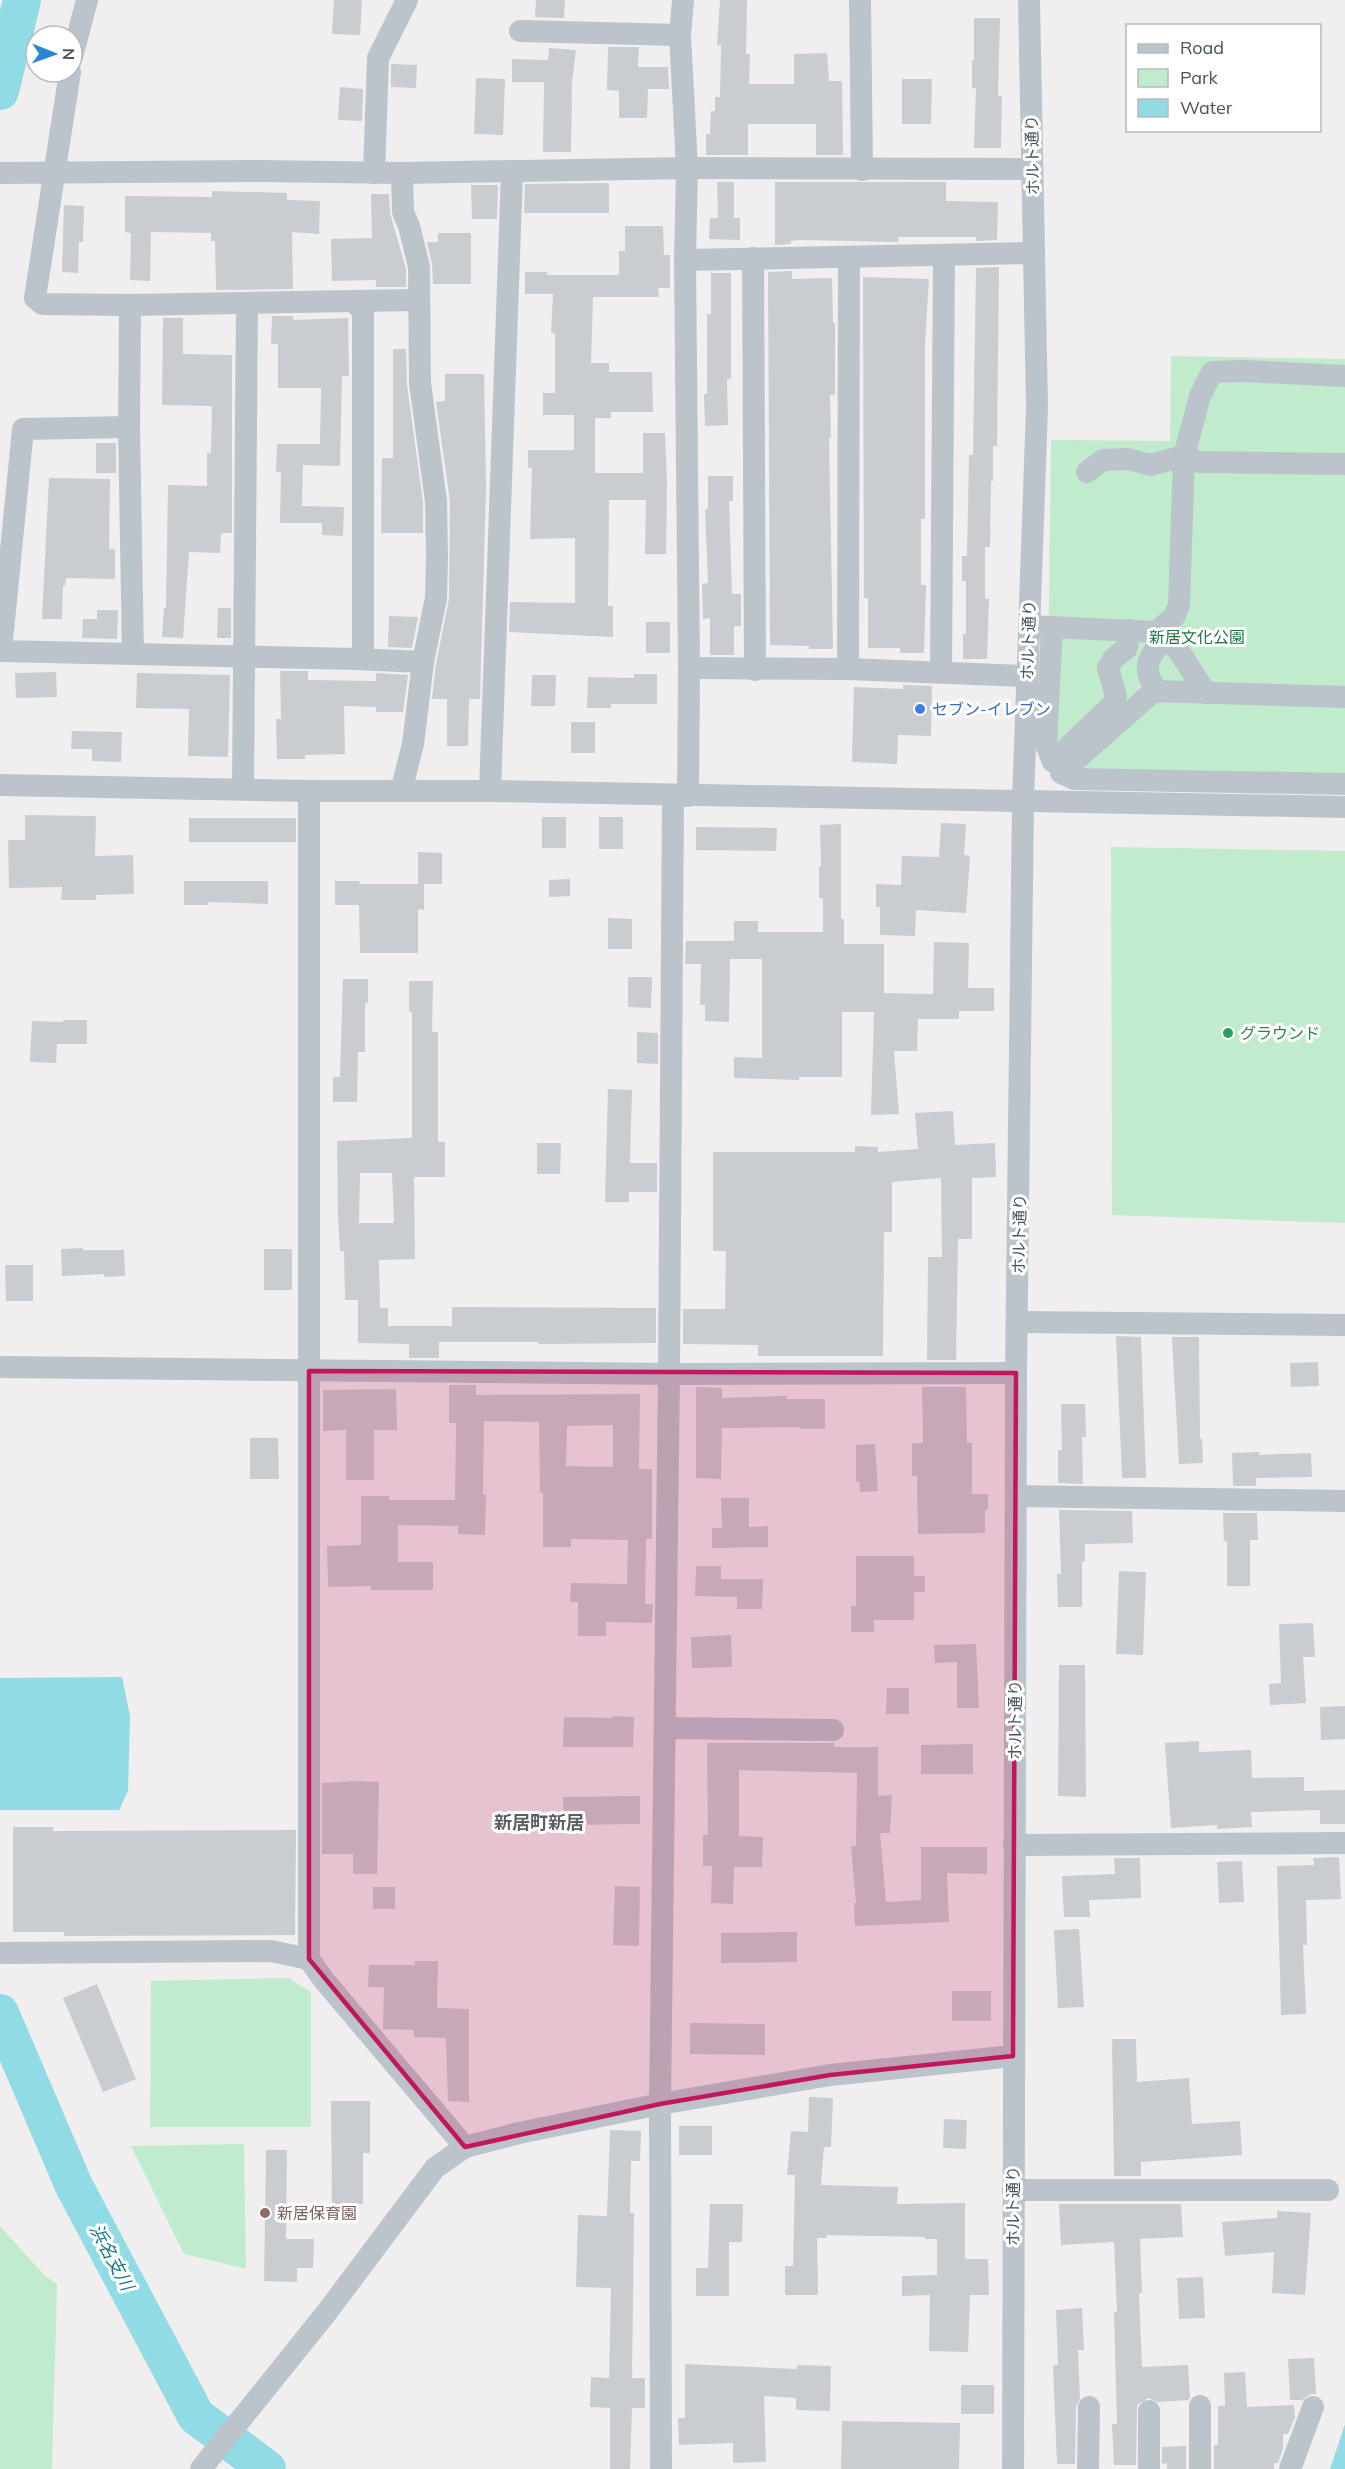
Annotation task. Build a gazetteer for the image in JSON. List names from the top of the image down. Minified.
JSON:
{"streets":{"street":["ホルト通り"]},"districts":["新居町新居"],"water":["浜名支川"],"parks":["新居文化公園"],"places":["セブン-イレブン","グラウンド","新居保育園"],"legend":["Road","Park","Water"],"north":"right"}
